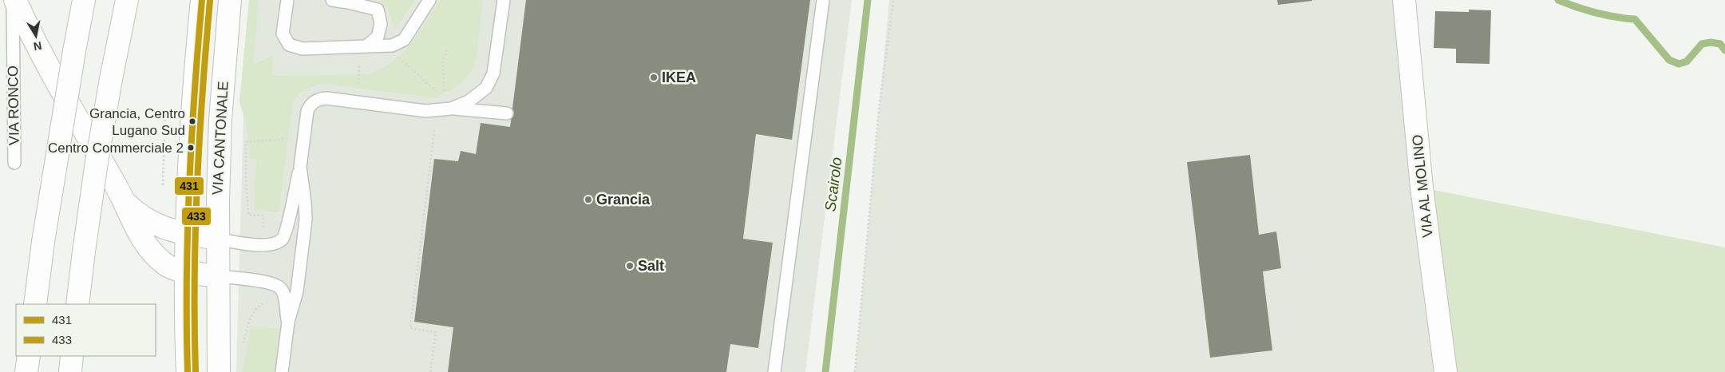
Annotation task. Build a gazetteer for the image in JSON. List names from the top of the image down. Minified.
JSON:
{"streets":{"main road":["VIA CANTONALE","VIA AL MOLINO"],"lane":["VIA RONCO"]},"water":["Scairolo"],"places":["IKEA","Grancia, Centro Lugano Sud","Centro Commerciale 2","Grancia","Salt"],"lines":["transit line 431","transit line 433"],"legend":["431","433"],"north":"bottom"}
